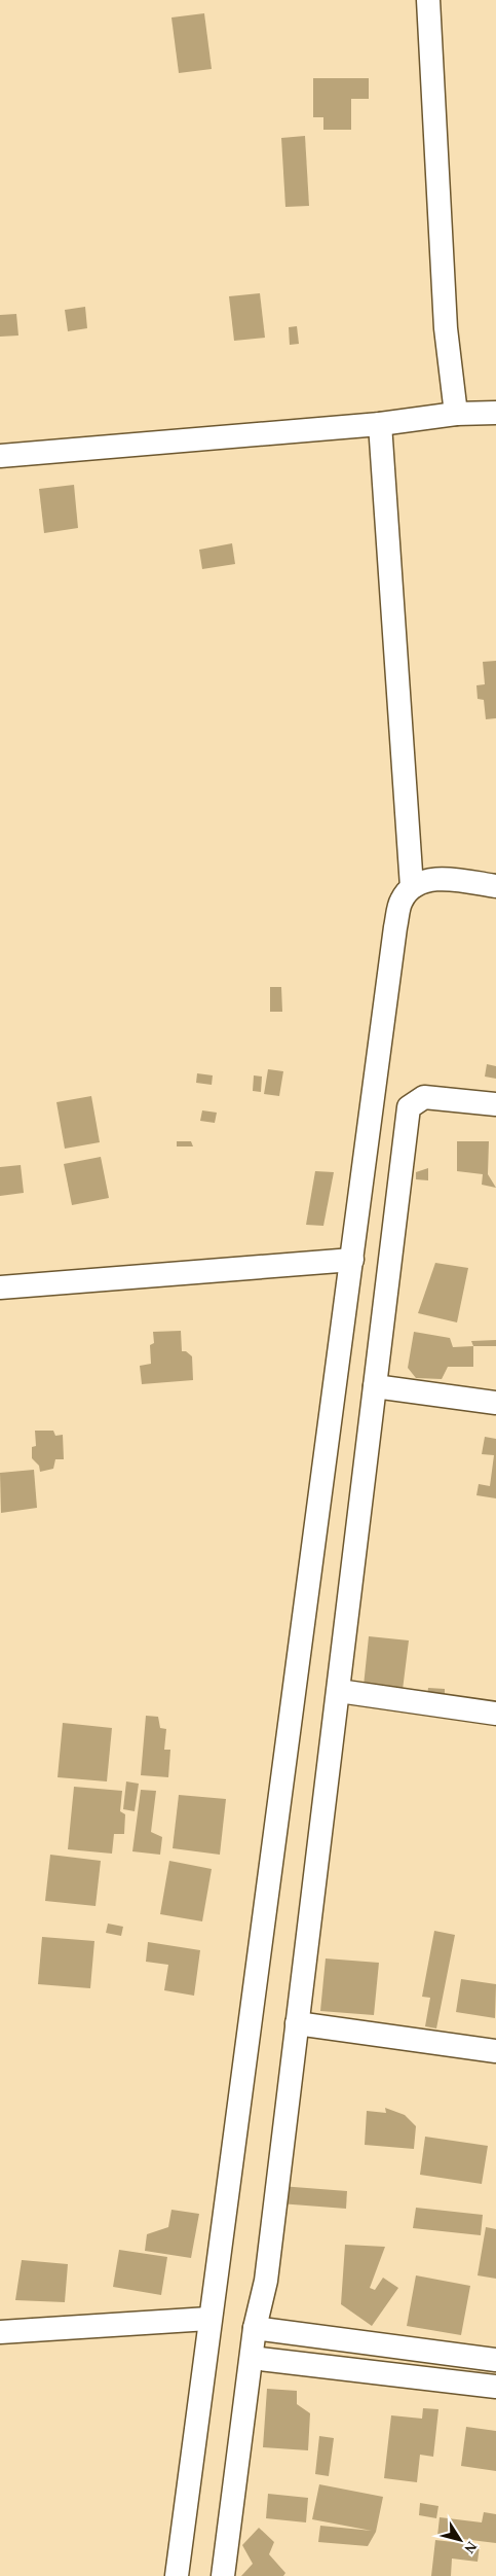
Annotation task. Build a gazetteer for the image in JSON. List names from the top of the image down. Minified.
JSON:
{"north":"bottom right"}
